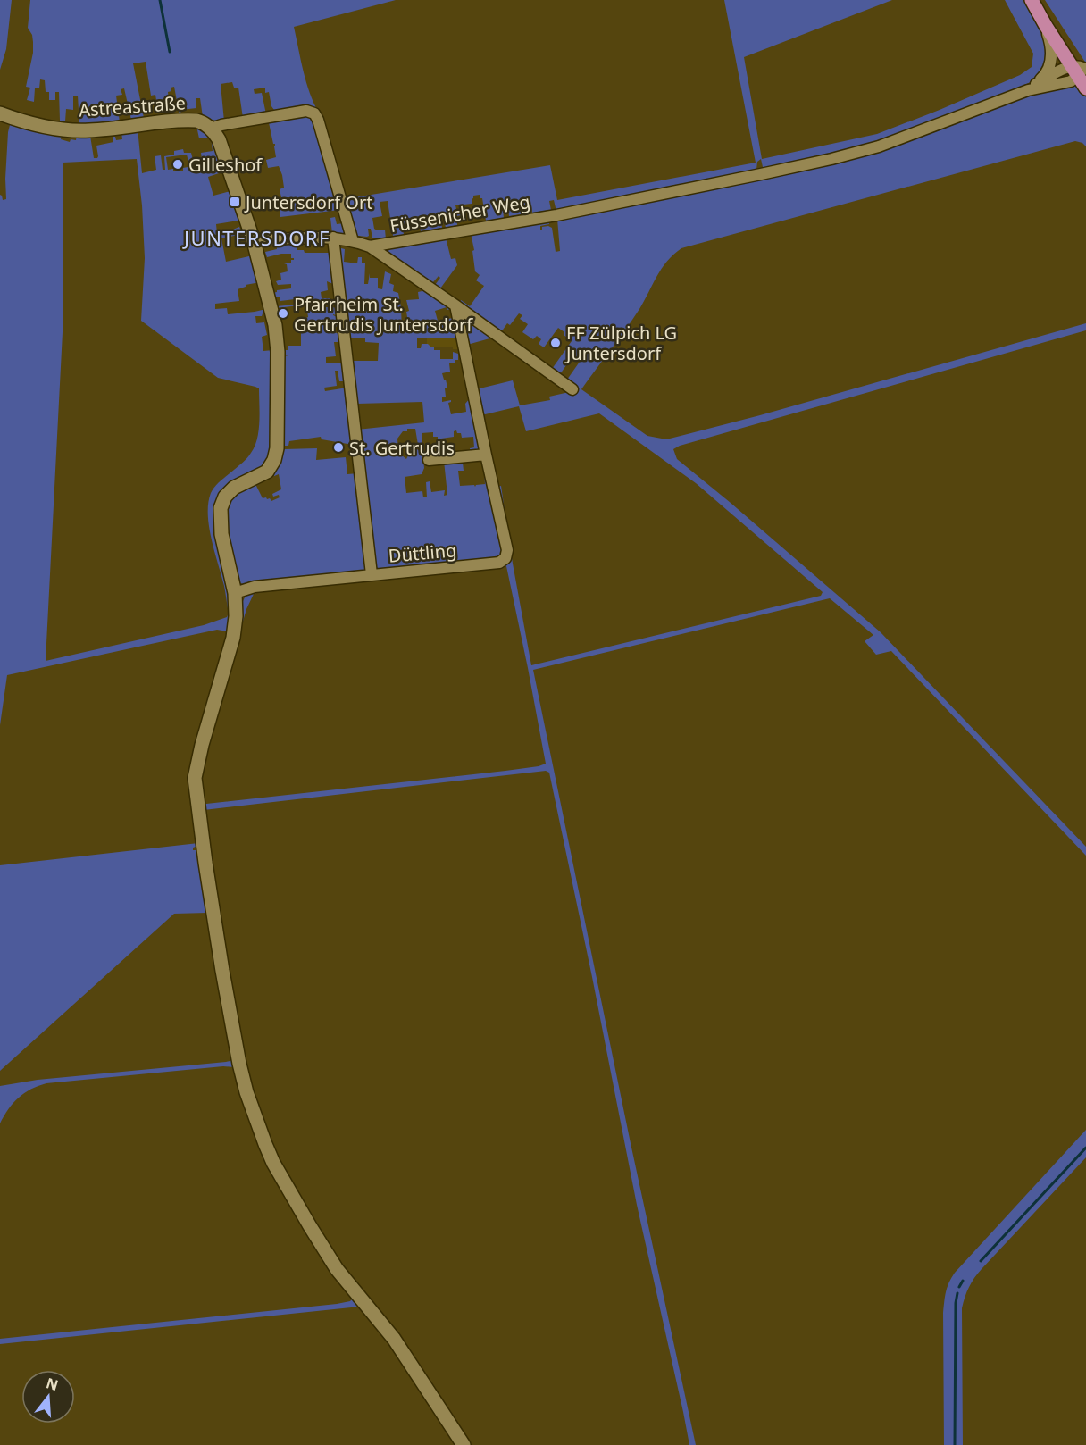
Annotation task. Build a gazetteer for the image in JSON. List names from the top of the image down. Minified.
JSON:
{"streets":{"street":["Astreastraße","Füssenicher Weg","Düttling"]},"districts":["JUNTERSDORF"],"places":{"other":["Gilleshof","Pfarrheim St. Gertrudis Juntersdorf","FF Zülpich LG Juntersdorf","St. Gertrudis"],"transit":["Juntersdorf Ort"]},"north":"top"}
